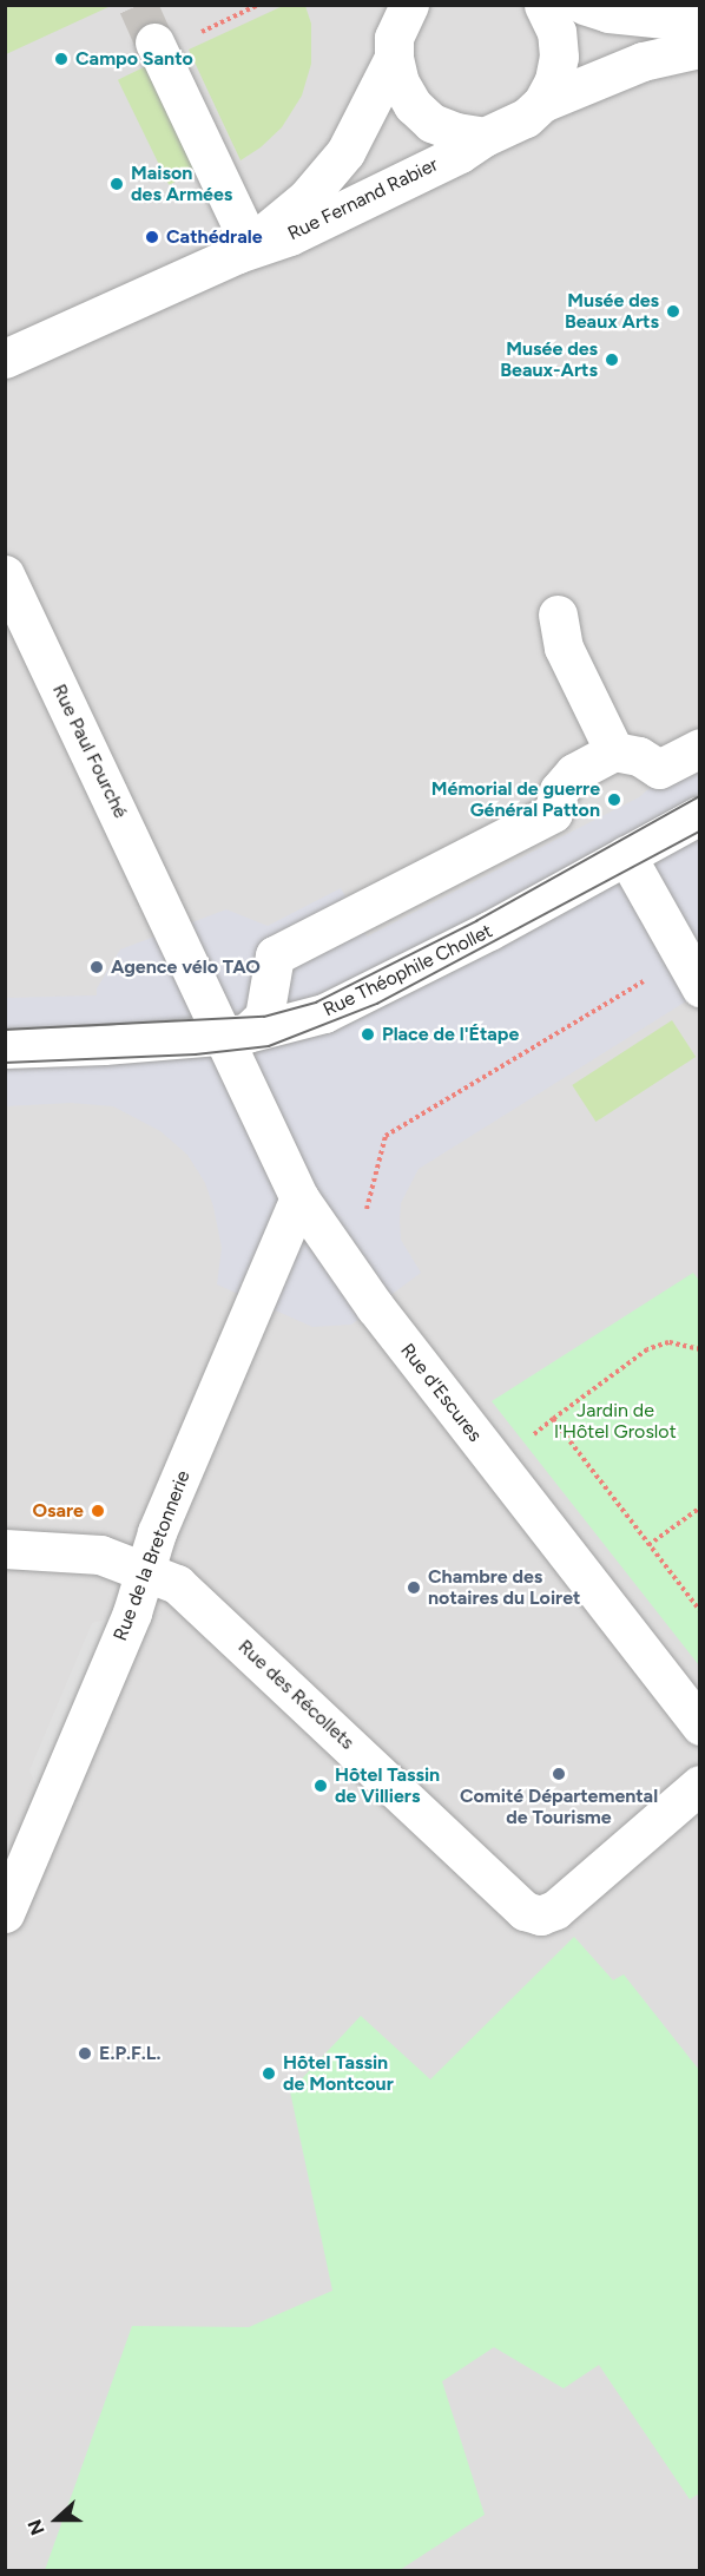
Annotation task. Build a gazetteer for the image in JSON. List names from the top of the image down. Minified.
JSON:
{"streets":{"street":["Rue Fernand Rabier","Rue Paul Fourché","Rue Théophile Chollet","Rue d'Escures","Rue de la Bretonnerie","Rue des Récollets"]},"crossings":[["Rue Paul Fourché","Rue Théophile Chollet"],["Rue Paul Fourché","Rue d'Escures"],["Rue Théophile Chollet","Rue d'Escures"],["Rue d'Escures","Rue de la Bretonnerie"],["Rue de la Bretonnerie","Rue des Récollets"]],"parks":["Jardin de l'Hôtel Groslot"],"places":["Campo Santo","Maison des Armées","Cathédrale","Musée des Beaux Arts","Musée des Beaux-Arts","Mémorial de guerre Général Patton","Agence vélo TAO","Place de l'Étape","Osare","Chambre des notaires du Loiret","Comité Départemental de Tourisme","Hôtel Tassin de Villiers","E.P.F.L.","Hôtel Tassin de Montcour"],"north":"left"}
